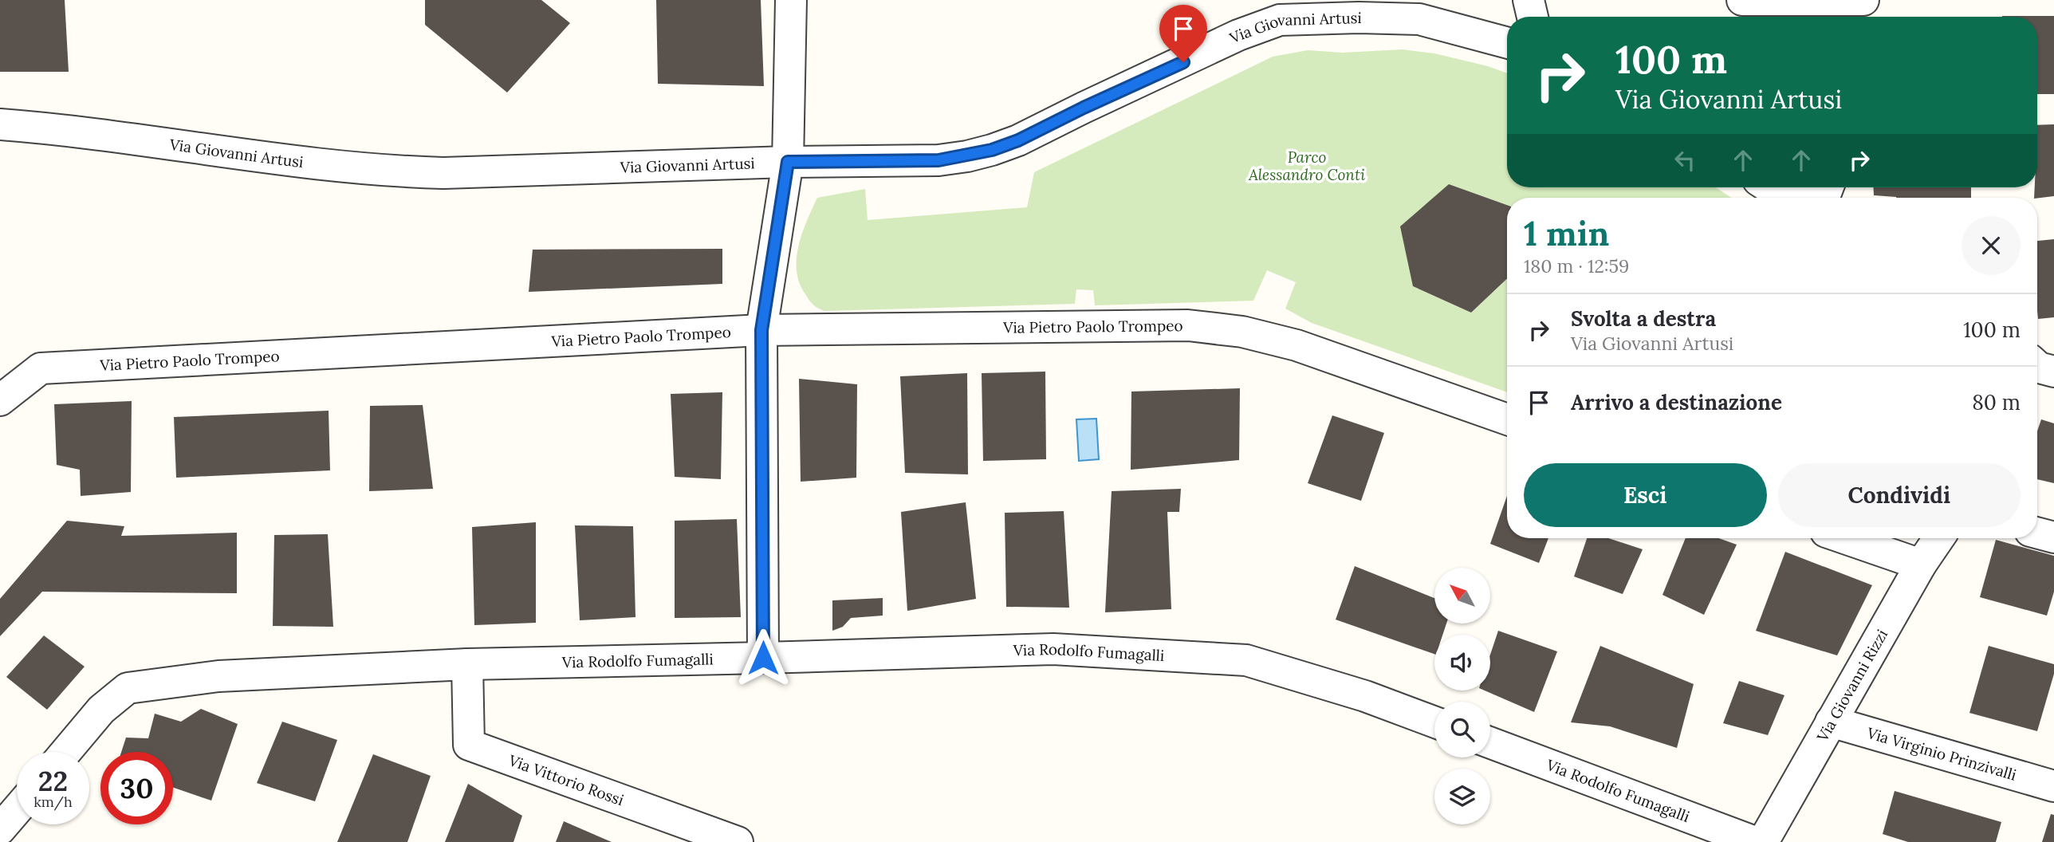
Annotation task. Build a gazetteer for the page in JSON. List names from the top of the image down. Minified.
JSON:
{"streets":{"street":["Via Giovanni Artusi","Via Pietro Paolo Trompeo","Via Rodolfo Fumagalli","Via Giovanni Rizzi","Via Virginio Prinzivalli","Via Vittorio Rossi"]},"crossings":[["Via Rodolfo Fumagalli","Via Vittorio Rossi"],["Via Giovanni Rizzi","Via Virginio Prinzivalli"]],"parks":["Parco Alessandro Conti"],"north":"top left","page":{"turn":["100 m","Via Giovanni Artusi"],"heading":["1 min","180 m · 12:59"],"list":[{"name":"Svolta a destra","note":"Via Giovanni Artusi","value":"100 m"},{"name":"Arrivo a destinazione","value":"80 m"}],"buttons":["Esci","Condividi"],"speed":"22 km/h","limit":"30"}}
